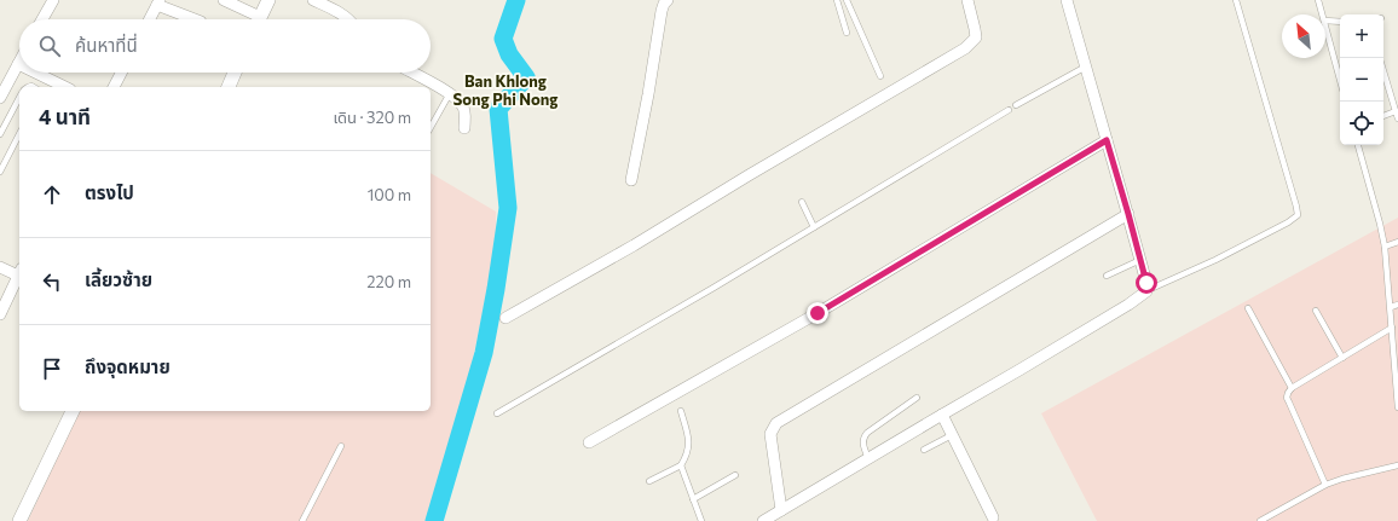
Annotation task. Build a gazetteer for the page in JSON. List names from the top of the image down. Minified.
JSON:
{"districts":["Ban Khlong Song Phi Nong"],"north":"top left","page":{"map_buttons":["+","−"],"search":"ค้นหาที่นี่","heading":["4 นาที","เดิน · 320 m"],"list":[["ตรงไป","100 m"],["เลี้ยวซ้าย","220 m"],"ถึงจุดหมาย"]}}
